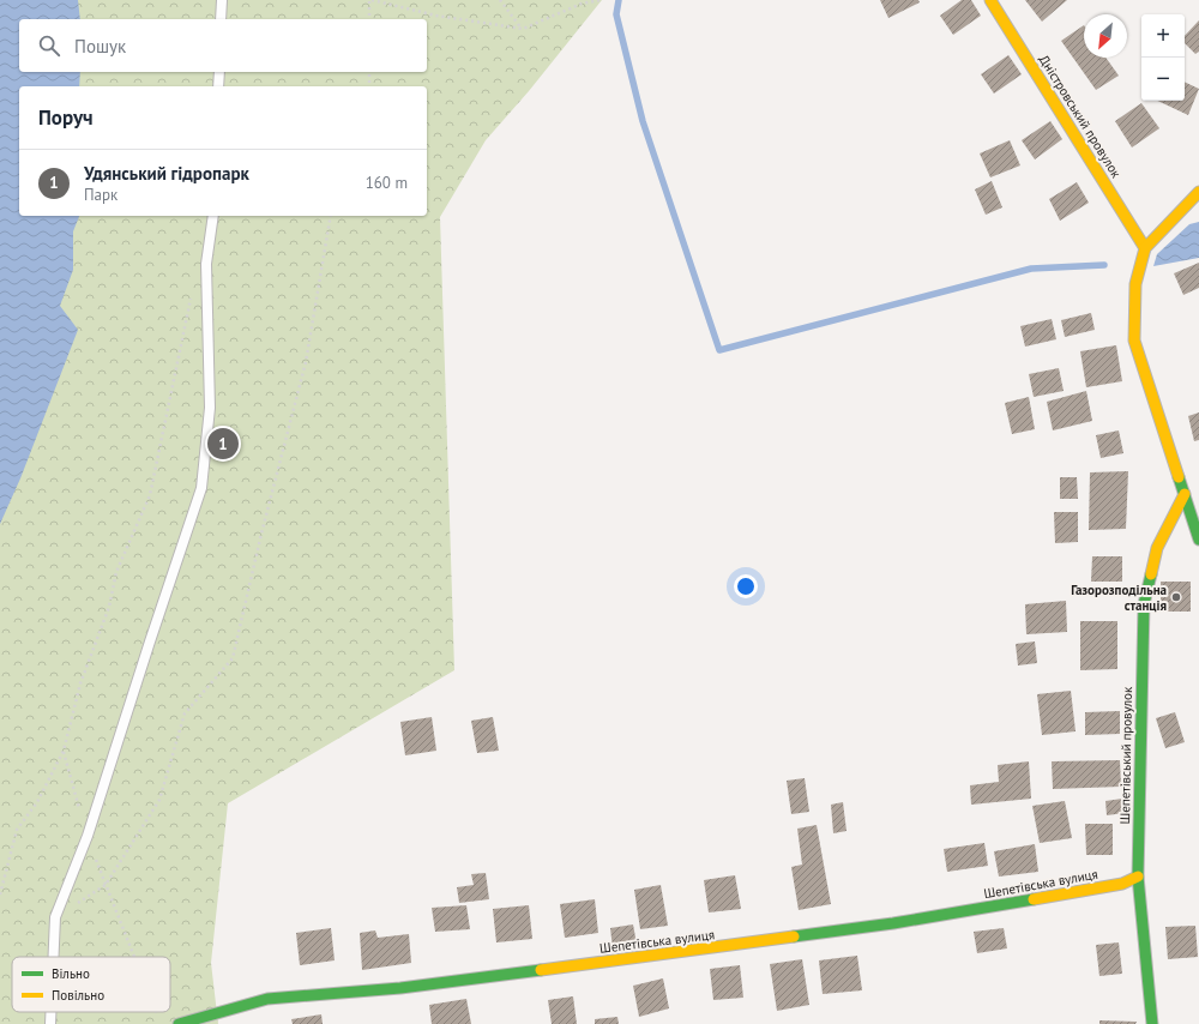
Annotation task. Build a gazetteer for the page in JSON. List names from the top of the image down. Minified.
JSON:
{"streets":{"street":["Дністровський провулок","Шепетівський провулок","Шепетівська вулиця"]},"crossings":[["Шепетівський провулок","Шепетівська вулиця"]],"places":["Газорозподільна станція"],"legend":["Вільно","Повільно"],"north":"bottom left","page":{"map_buttons":["+","−"],"search":"Пошук","heading":"Поруч","list":[{"mark":"1","name":"Удянський гідропарк","note":"Парк","value":"160 m"}],"pins":"1"}}
